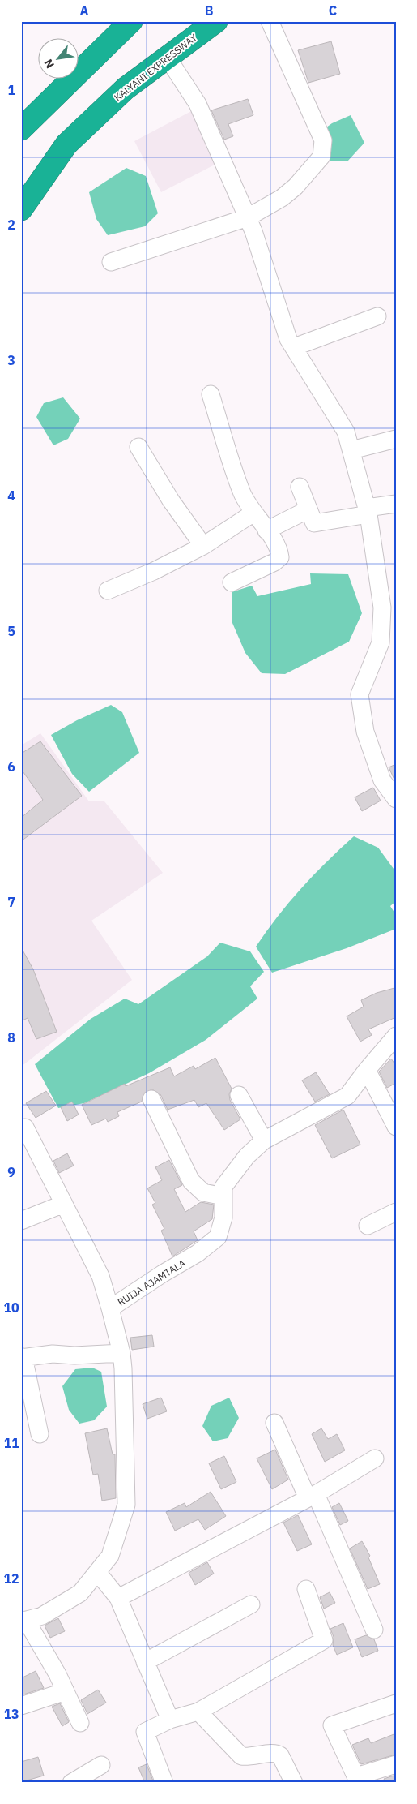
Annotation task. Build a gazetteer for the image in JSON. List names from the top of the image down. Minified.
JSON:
{"streets":{"highway":["KALYANI EXPRESSWAY"],"street":["RUIJA AJAMTALA"]},"north":"bottom left","grid":{"columns":["A","B","C"],"rows":["1","2","3","4","5","6","7","8","9","10","11","12","13"]}}
